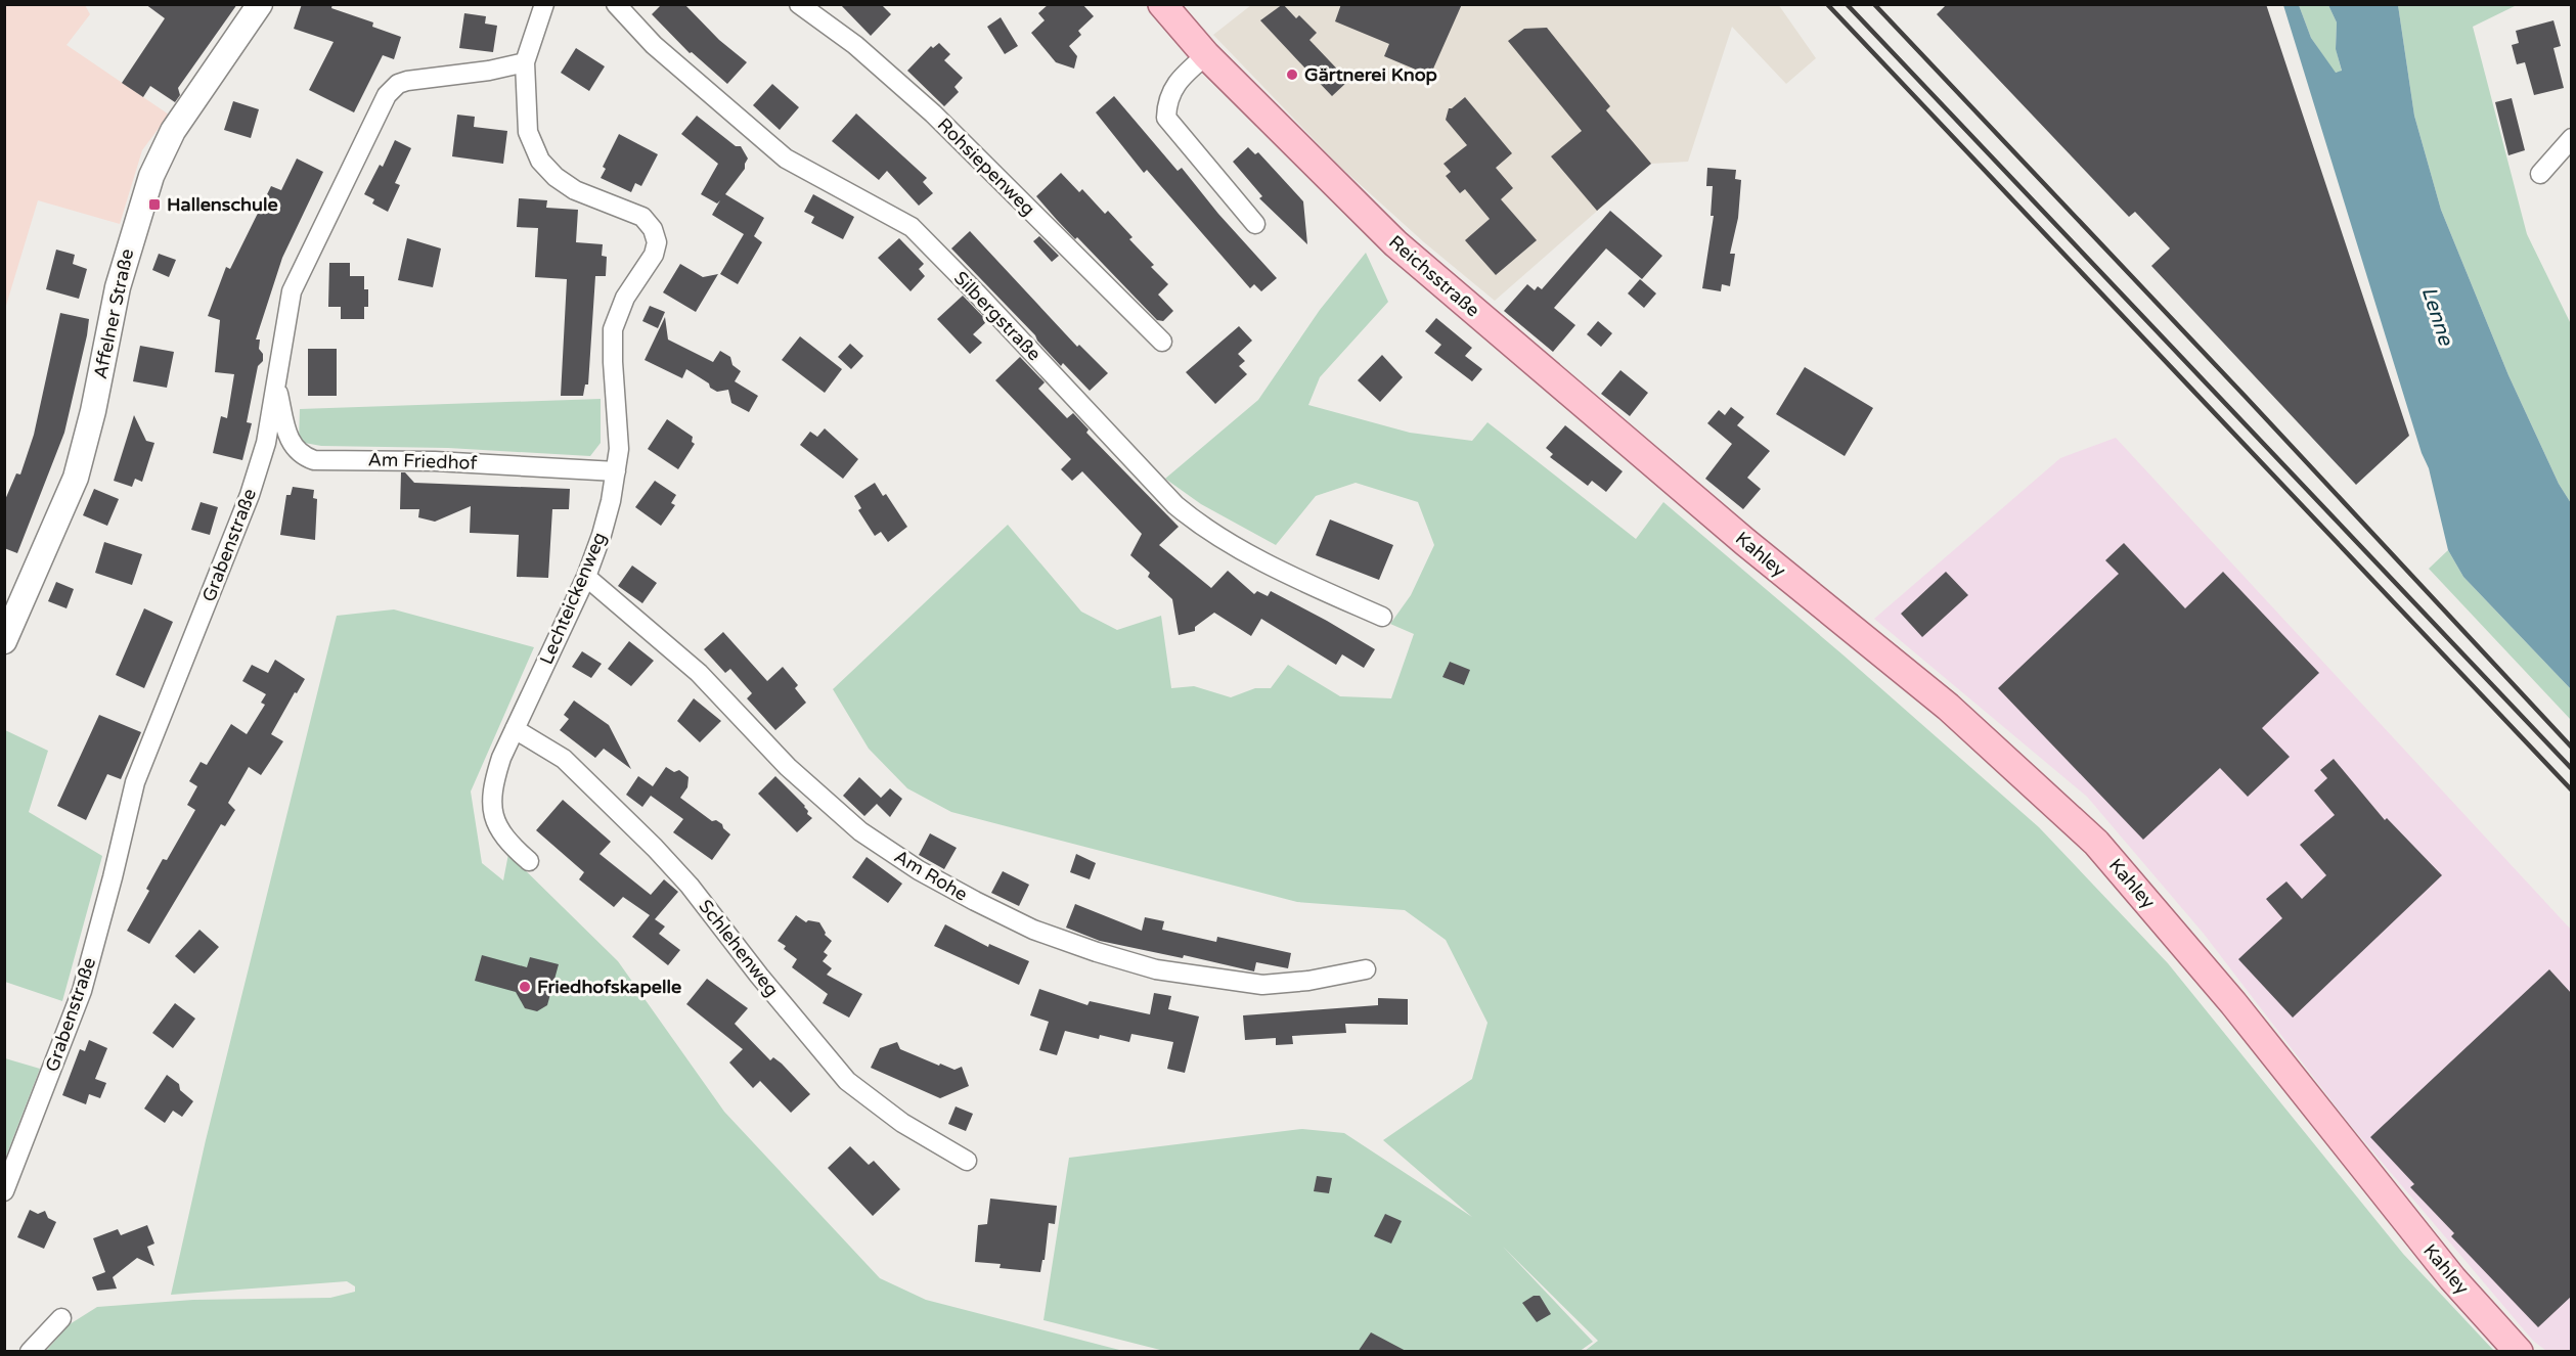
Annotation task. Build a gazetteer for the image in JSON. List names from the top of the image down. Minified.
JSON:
{"streets":{"main road":["Reichsstraße","Affelner Straße","Kahley"],"street":["Rohsiepenweg","Silbergstraße","Am Friedhof","Grabenstraße","Lechteickenweg","Am Rohe","Schlehenweg"]},"crossings":[["Reichsstraße","Kahley"],["Am Friedhof","Grabenstraße"],["Am Friedhof","Lechteickenweg"],["Grabenstraße","Lechteickenweg"],["Lechteickenweg","Am Rohe"],["Lechteickenweg","Schlehenweg"]],"water":["Lenne"],"places":{"other":["Gärtnerei Knop","Friedhofskapelle"],"transit":["Hallenschule"]}}
